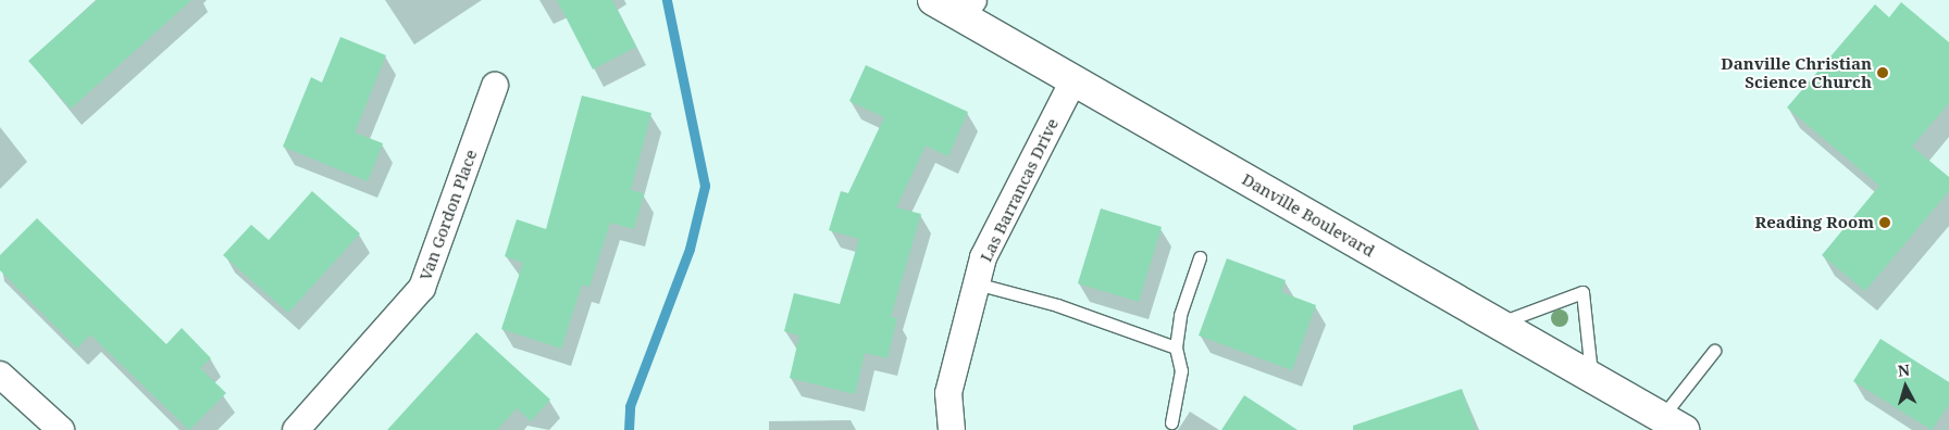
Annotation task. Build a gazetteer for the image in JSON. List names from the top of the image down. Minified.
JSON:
{"streets":{"main road":["Danville Boulevard"],"street":["Las Barrancas Drive","Van Gordon Place"]},"crossings":[["Las Barrancas Drive","Danville Boulevard"]],"places":["Danville Christian Science Church","Reading Room"],"north":"top"}
